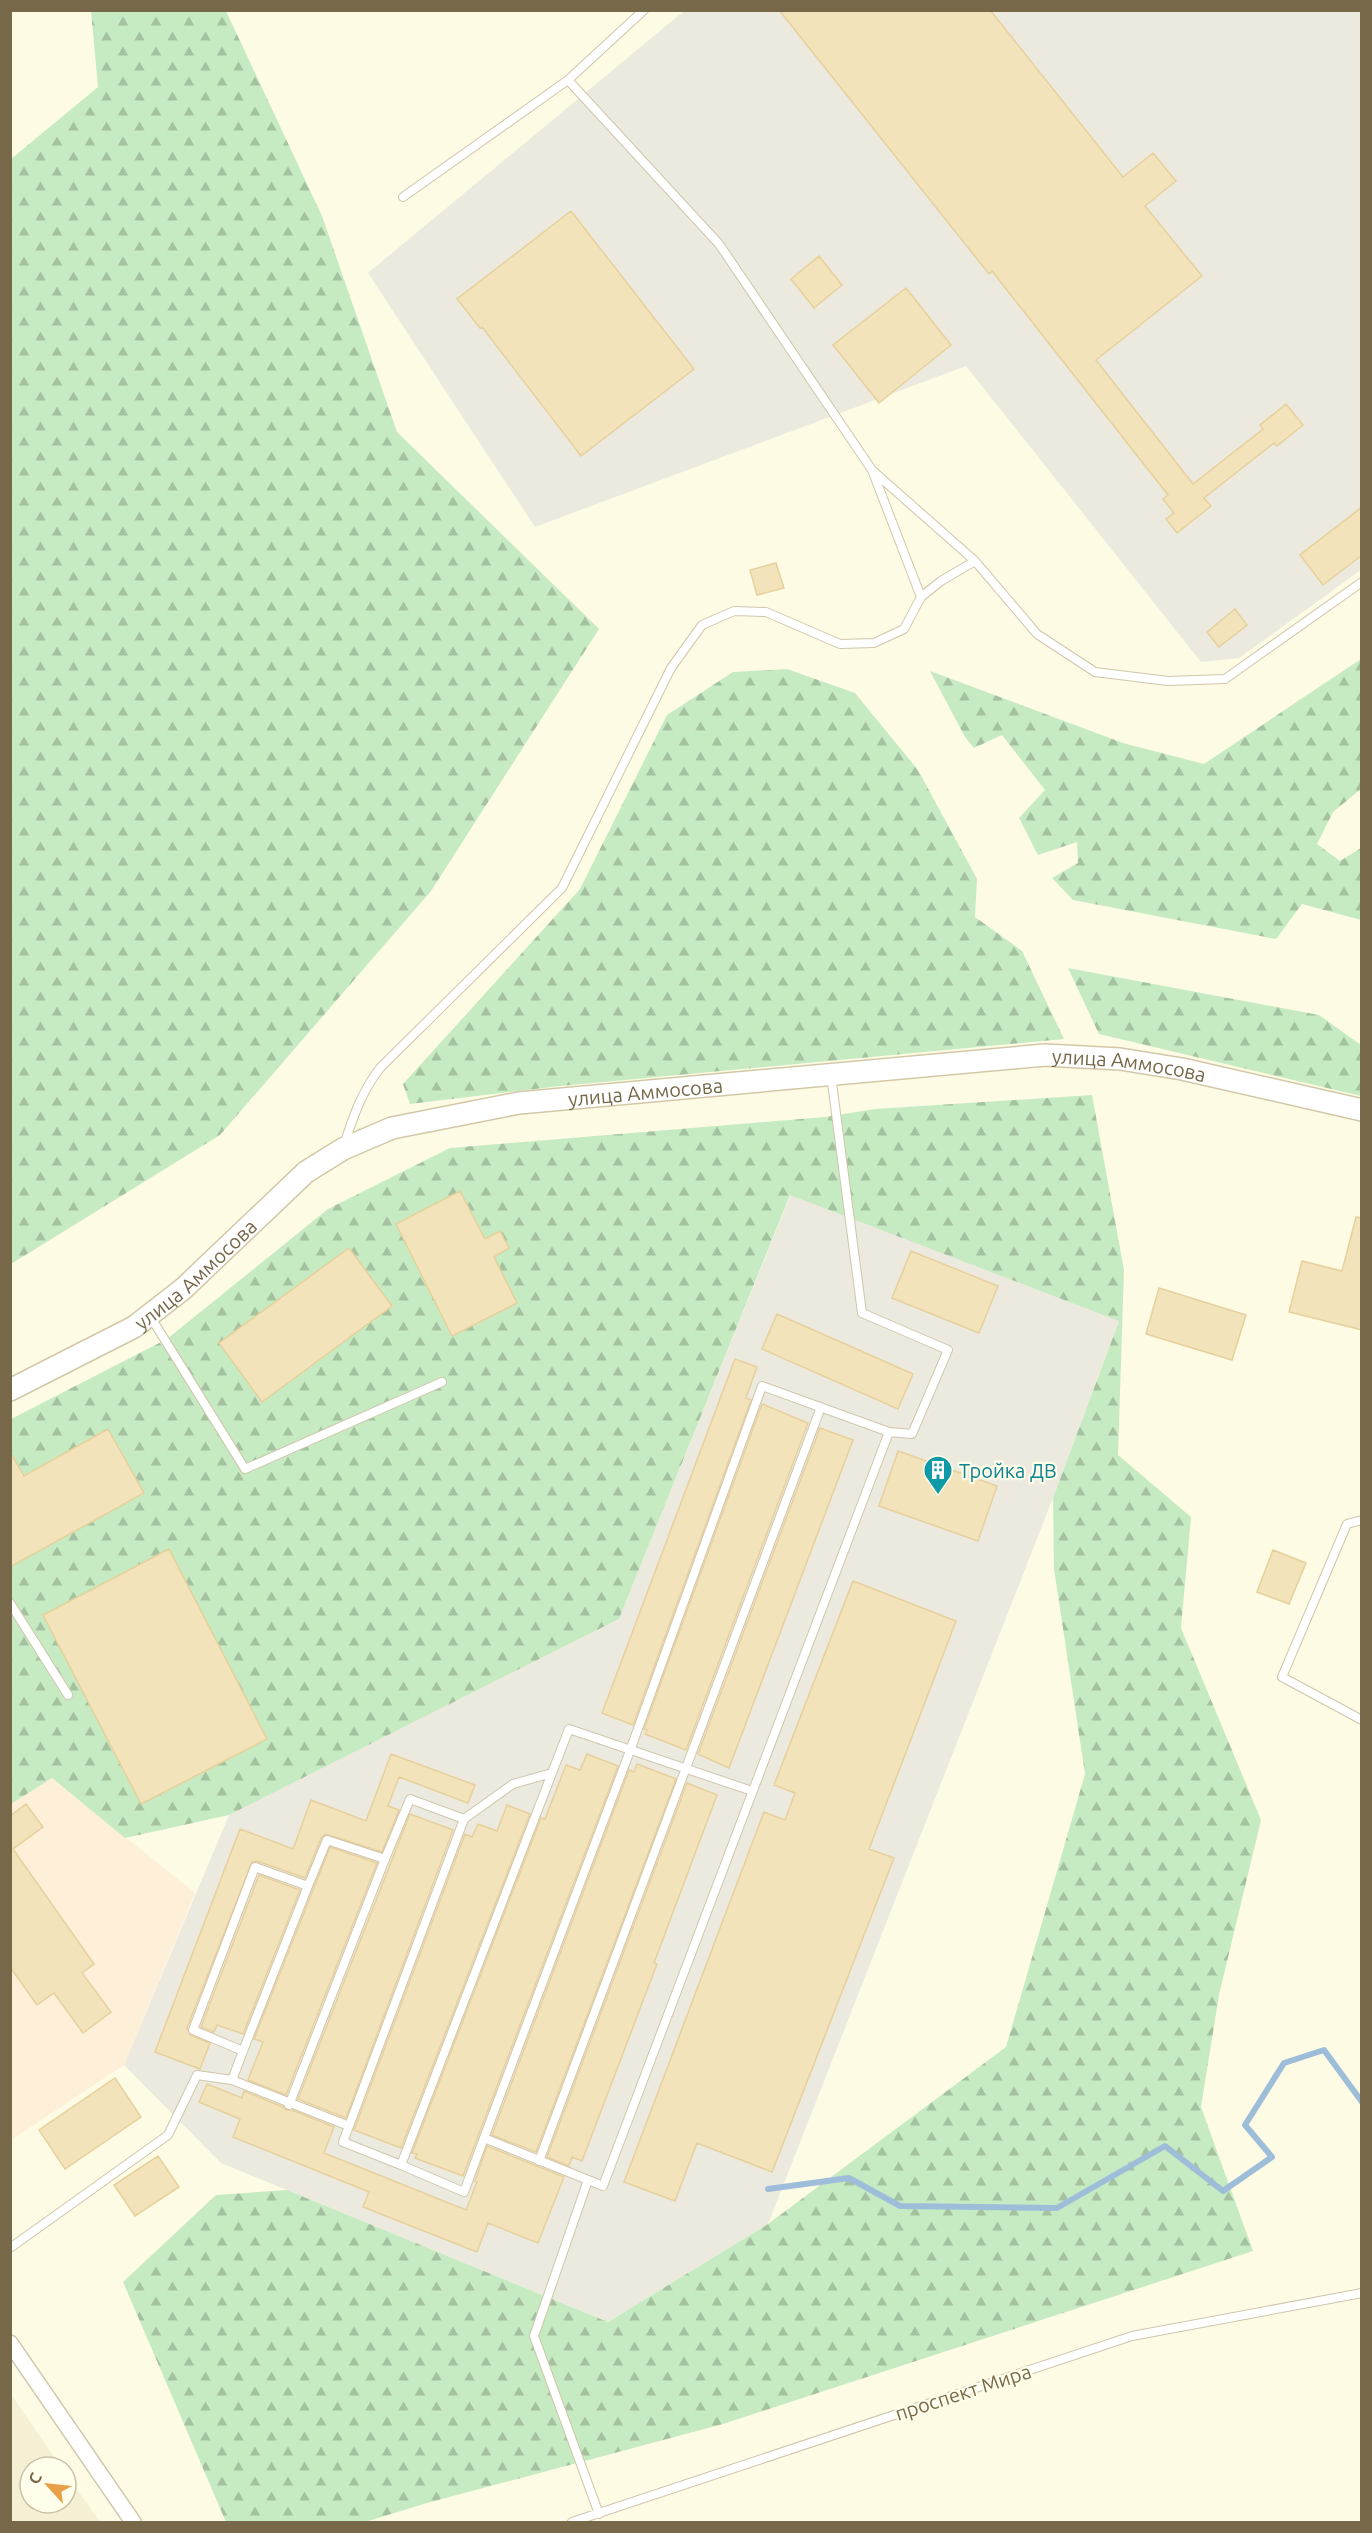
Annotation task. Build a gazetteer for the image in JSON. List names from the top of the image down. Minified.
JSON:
{"streets":{"street":["улица Аммосова"],"lane":["проспект Мира"]},"places":{"building":["Тройка ДВ"]},"north":"top left"}
